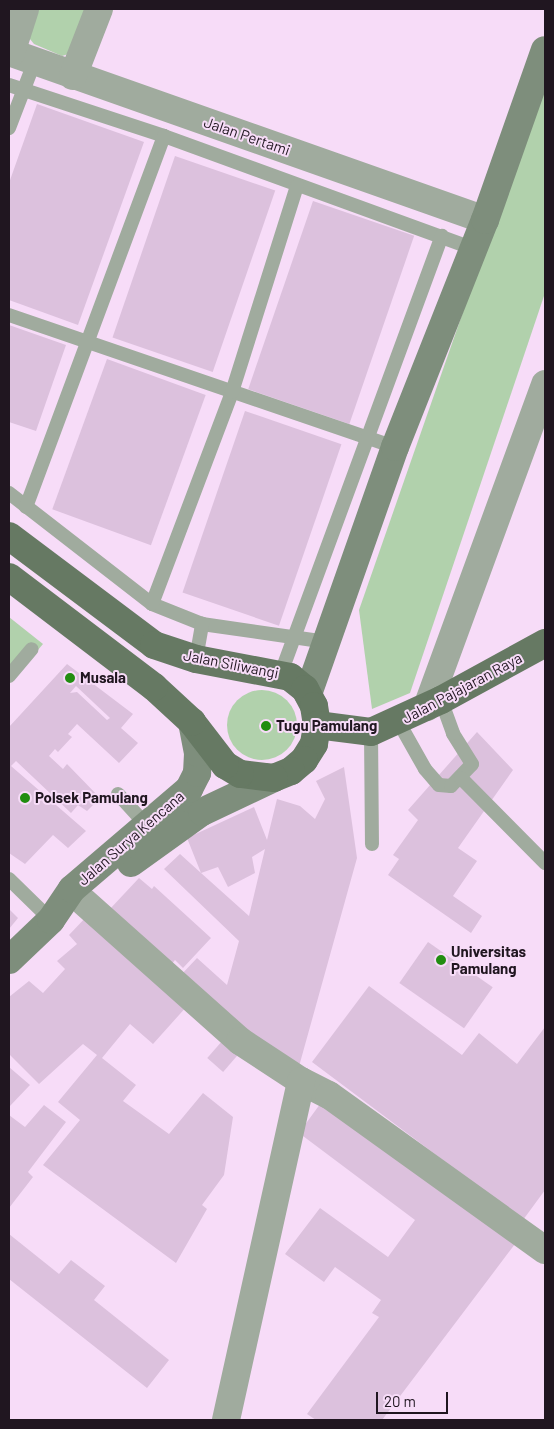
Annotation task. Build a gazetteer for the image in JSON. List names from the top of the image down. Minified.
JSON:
{"streets":{"main road":["Jalan Siliwangi","Jalan Pajajaran Raya"],"street":["Jalan Pertami","Jalan Surya Kencana"]},"places":["Musala","Tugu Pamulang","Polsek Pamulang","Universitas Pamulang"],"scale_bar":"20 m"}
